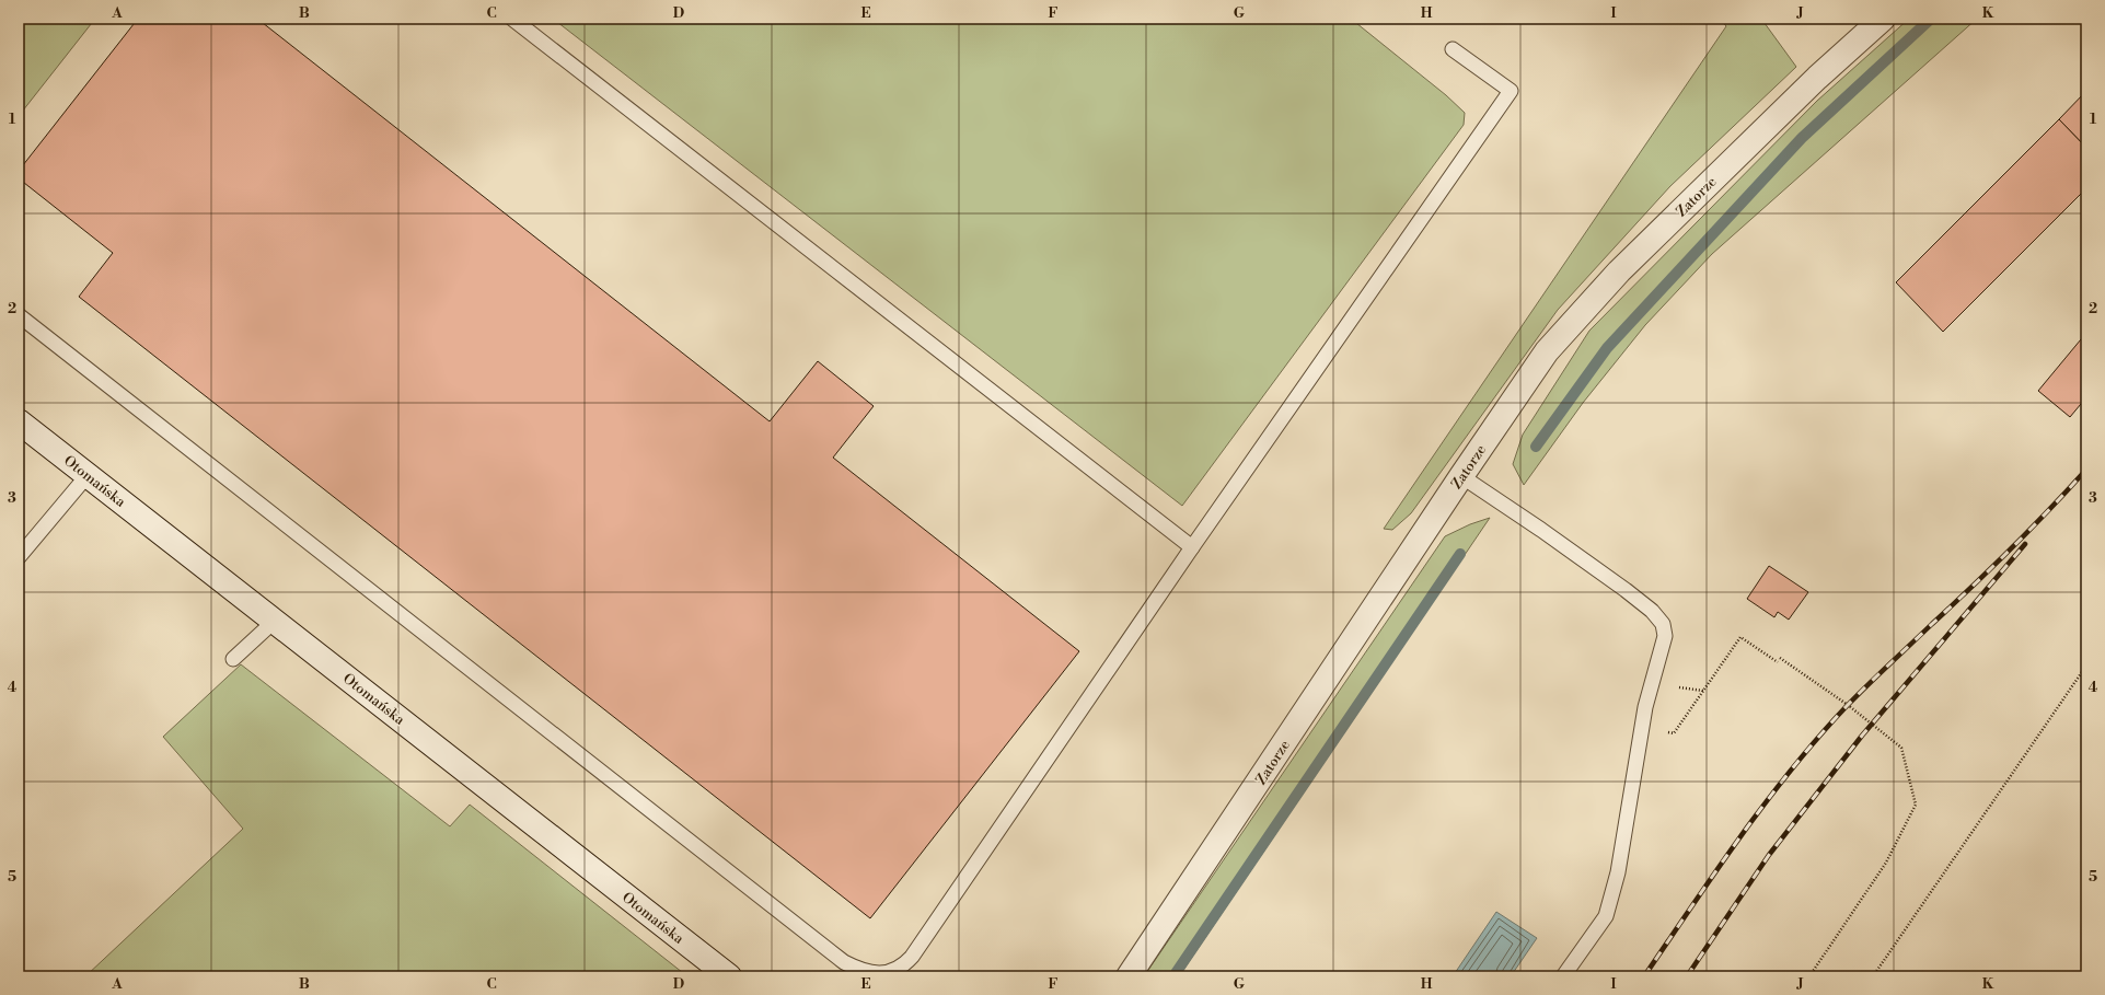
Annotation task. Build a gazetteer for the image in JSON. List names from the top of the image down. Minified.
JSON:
{"streets":{"street":["Zatorze","Otomańska"]},"grid":{"columns":["A","B","C","D","E","F","G","H","I","J","K"],"rows":["1","2","3","4","5"]}}
